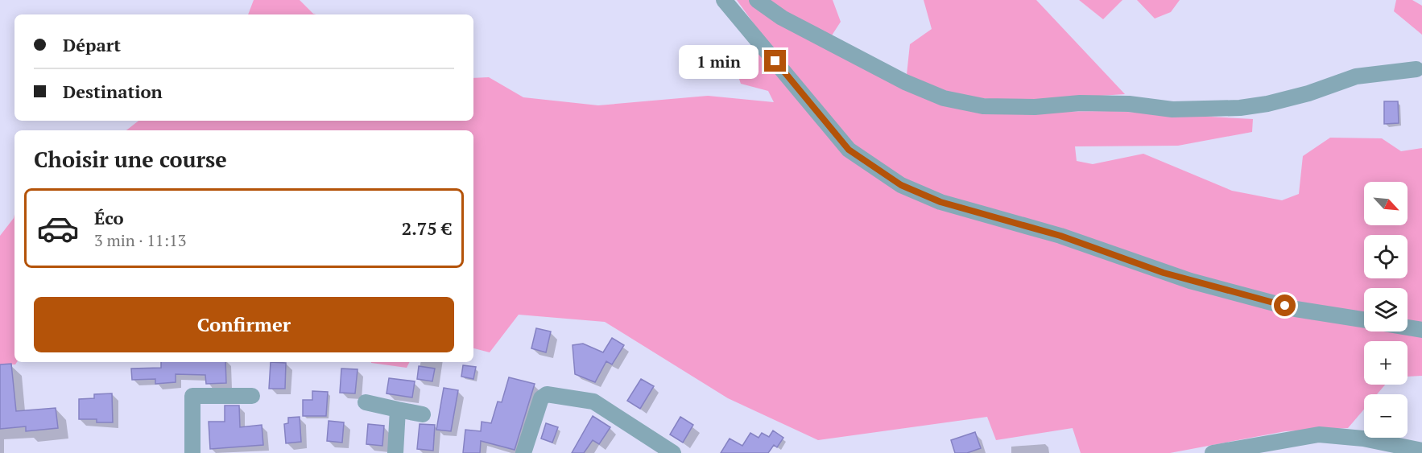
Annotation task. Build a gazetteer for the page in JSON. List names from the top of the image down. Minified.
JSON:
{"north":"bottom right","page":{"banner":["Départ","Destination"],"bubble":"1 min","heading":"Choisir une course","map_buttons":["+","−"],"list":[{"name":"Éco","note":"3 min · 11:13","value":"2.75 €"}],"buttons":"Confirmer"}}
